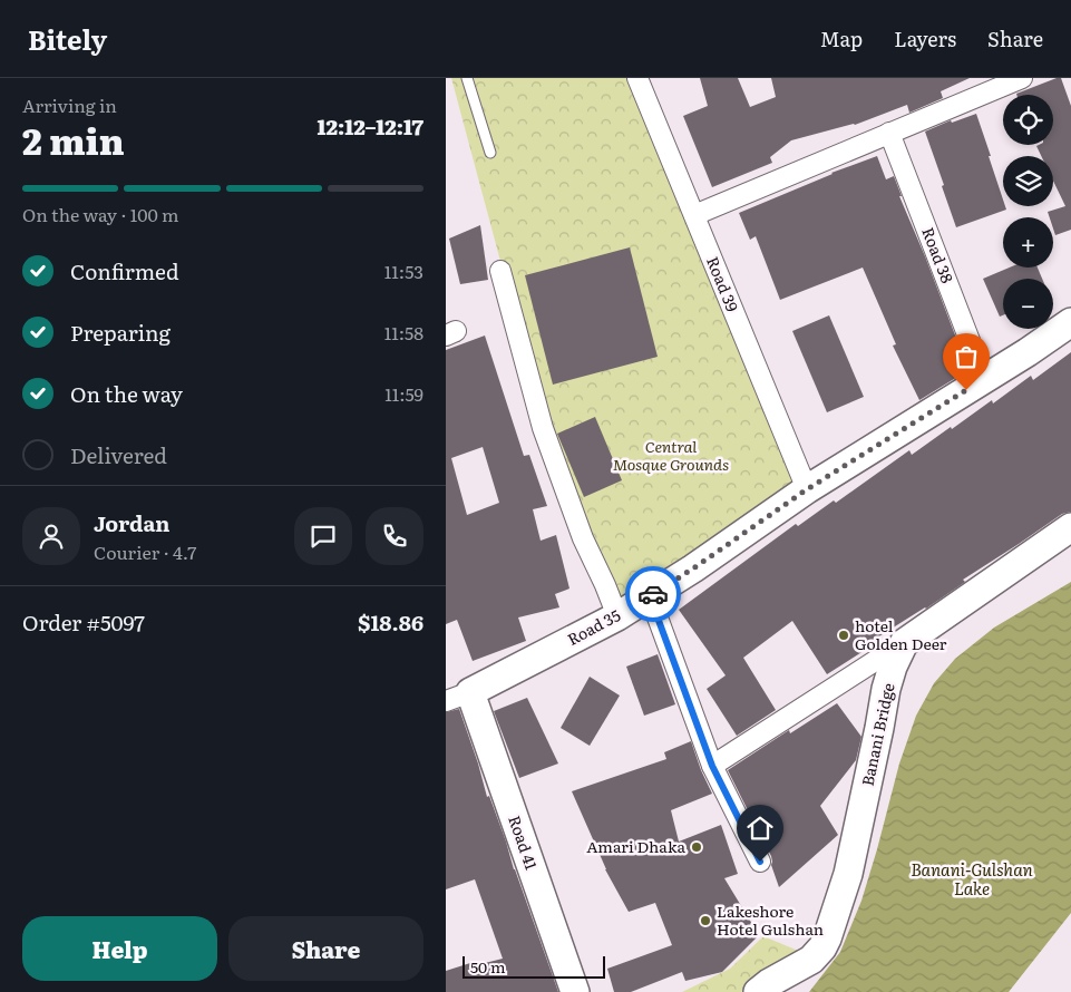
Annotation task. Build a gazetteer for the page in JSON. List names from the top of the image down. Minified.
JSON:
{"streets":{"main road":["Road 35","Banani Bridge","Road 41"],"street":["Road 38","Road 39"]},"crossings":[["Road 38","Road 35"],["Road 39","Road 35"],["Road 35","Road 41"]],"water":["Banani-Gulshan Lake"],"parks":["Central Mosque Grounds"],"places":["hotel Golden Deer","Amari Dhaka","Lakeshore Hotel Gulshan"],"scale_bar":"50 m","page":{"header":"Bitely","nav":["Map","Layers","Share"],"heading":["2 min","Arriving in","12:12–12:17"],"panel":["Jordan","Courier · 4.7","Order #5097","$18.86"],"map_buttons":["+","−"],"bar":"On the way · 100 m","list":[["Confirmed","11:53"],["Preparing","11:58"],["On the way","11:59"],"Delivered"],"buttons":["Help","Share"],"scale":"50 m"}}
